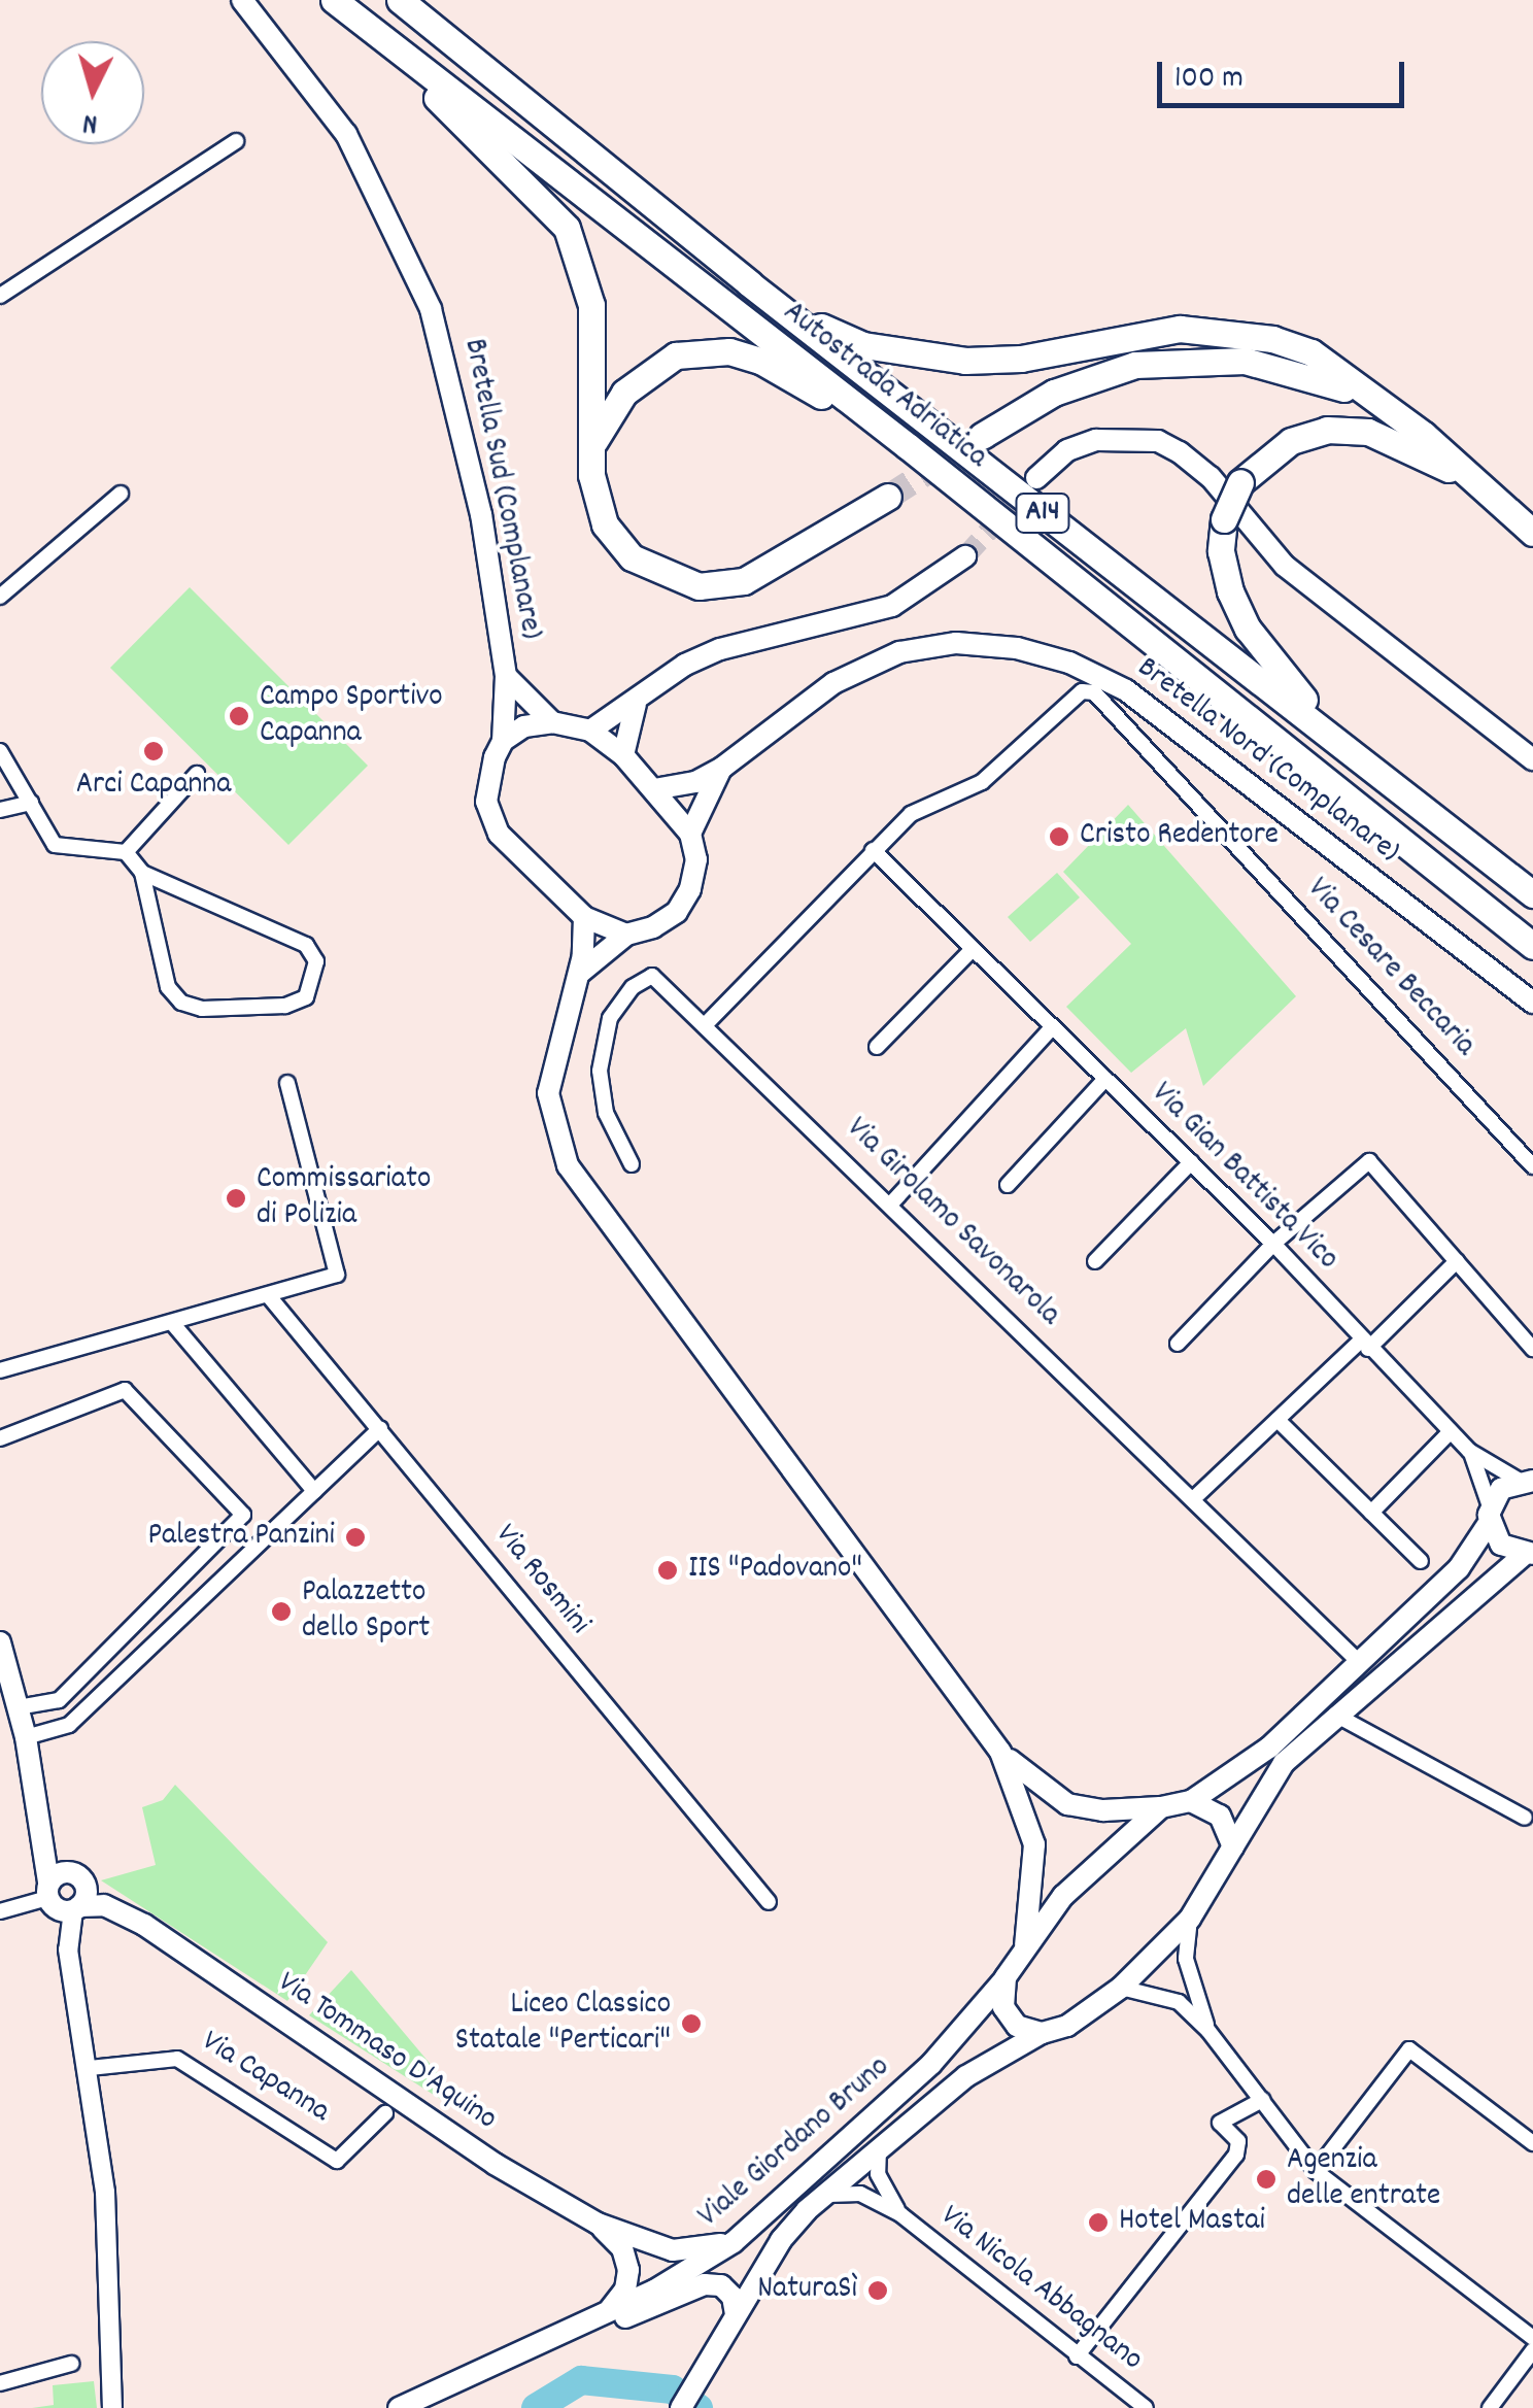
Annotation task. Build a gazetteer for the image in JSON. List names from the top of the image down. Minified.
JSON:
{"streets":{"highway":["Autostrada Adriatica","A14"],"main road":["Bretella Sud (Complanare)","Bretella Nord (Complanare)","Via Tommaso D'Aquino","Viale Giordano Bruno"],"street":["Via Cesare Beccaria","Via Gian Battista Vico","Via Girolamo Savonarola","Via Rosmini","Via Capanna","Via Nicola Abbagnano"]},"crossings":[["Bretella Sud (Complanare)","Bretella Nord (Complanare)"],["Via Cesare Beccaria","Via Gian Battista Vico"],["Via Cesare Beccaria","Via Girolamo Savonarola"],["Via Tommaso D'Aquino","Viale Giordano Bruno"],["Viale Giordano Bruno","Via Nicola Abbagnano"]],"places":["Campo Sportivo Capanna","Arci Capanna","Cristo Redentore","Commissariato di Polizia","Palestra Panzini","IIS \"Padovano\"","Palazzetto dello Sport","Liceo Classico Statale \"Perticari\"","Agenzia delle entrate","Hotel Mastai","NaturaSì"],"scale_bar":"100 m","north":"bottom"}
